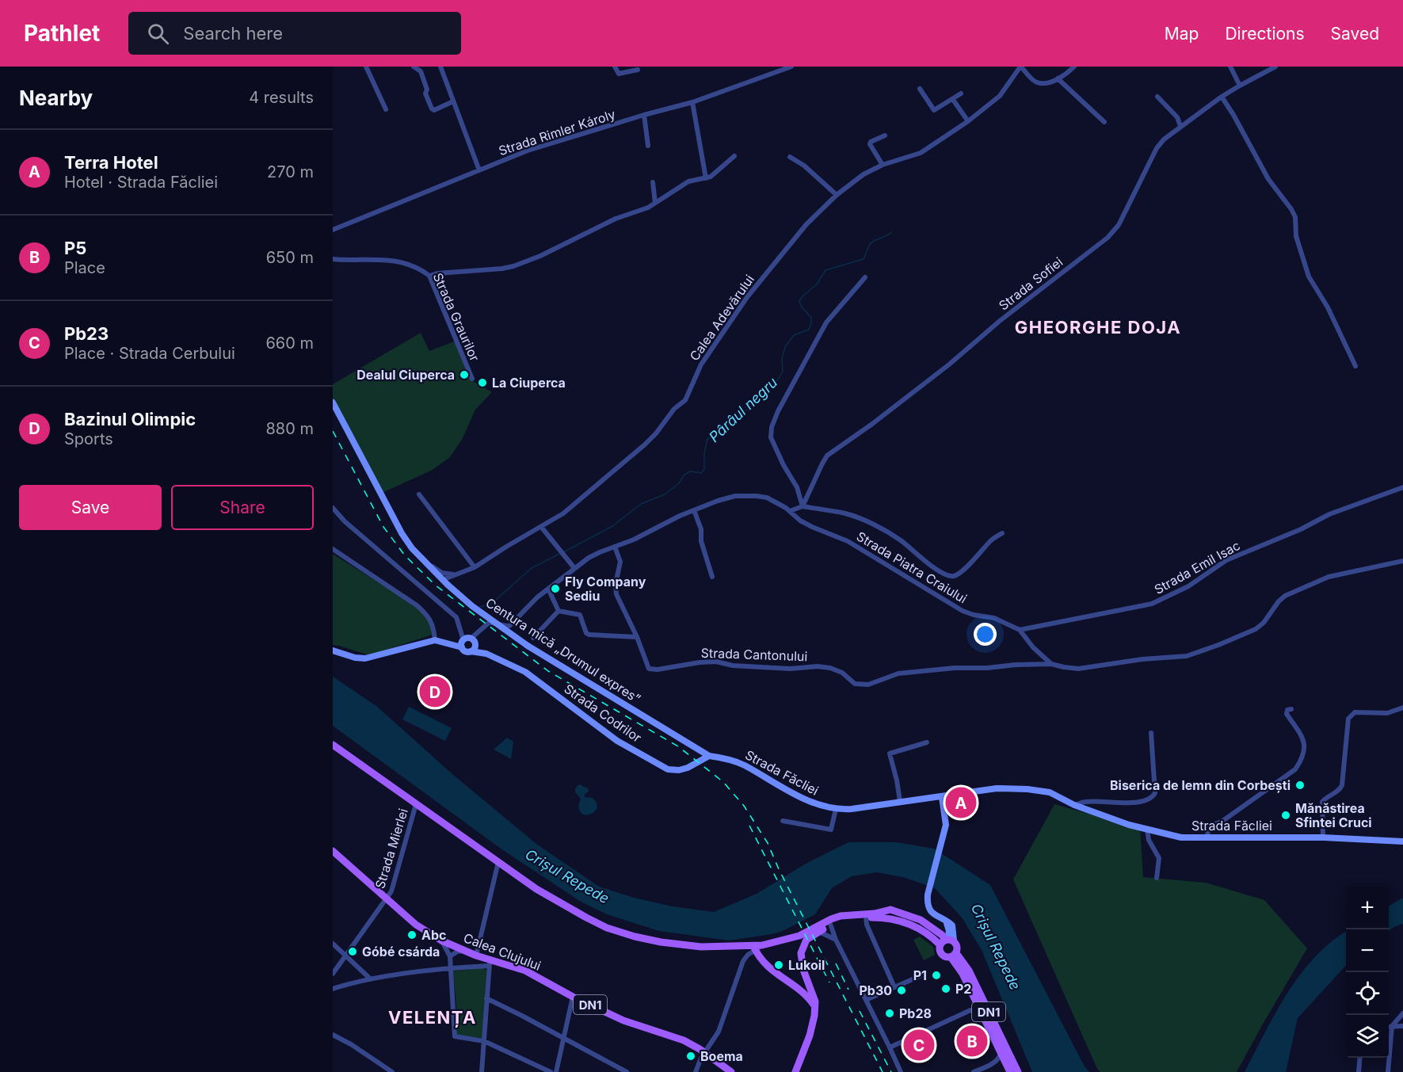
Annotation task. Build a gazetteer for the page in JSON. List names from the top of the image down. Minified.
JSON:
{"streets":{"main road":["Centura mică „Drumul expres”","Strada Codrilor","Strada Făcliei","Calea Clujului","DN1"],"street":["Strada Rimler Károly","Strada Sofiei","Strada Graurilor","Calea Adevărului","Strada Piatra Craiului","Strada Emil Isac","Strada Cantonului","Strada Mierlei"]},"crossings":[["Calea Adevărului","Centura mică „Drumul expres”"],["Strada Piatra Craiului","Strada Emil Isac"],["Strada Piatra Craiului","Strada Cantonului"],["Strada Piatra Craiului","Strada Codrilor"],["Centura mică „Drumul expres”","Strada Codrilor"],["Centura mică „Drumul expres”","Strada Făcliei"],["Strada Codrilor","Strada Făcliei"],["Strada Mierlei","Calea Clujului"],["Strada Mierlei","DN1"]],"districts":["GHEORGHE DOJA","VELENȚA"],"water":["Pârâul negru","Crișul Repede"],"places":["Dealul Ciuperca","La Ciuperca","Fly Company Sediu","Biserica de lemn din Corbești","Mănăstirea Sfintei Cruci","Abc","Góbé csárda","Lukoil","P1","P2","Pb30","Pb28","Boema"],"page":{"header":"Pathlet","search":"Search here","nav":["Map","Directions","Saved"],"heading":["Nearby","4 results"],"list":[{"mark":"A","name":"Terra Hotel","note":"Hotel · Strada Făcliei","value":"270 m"},{"mark":"B","name":"P5","note":"Place","value":"650 m"},{"mark":"C","name":"Pb23","note":"Place · Strada Cerbului","value":"660 m"},{"mark":"D","name":"Bazinul Olimpic","note":"Sports","value":"880 m"}],"buttons":["Save","Share"],"pins":["D","A","B","C"],"map_buttons":["+","−"]}}
